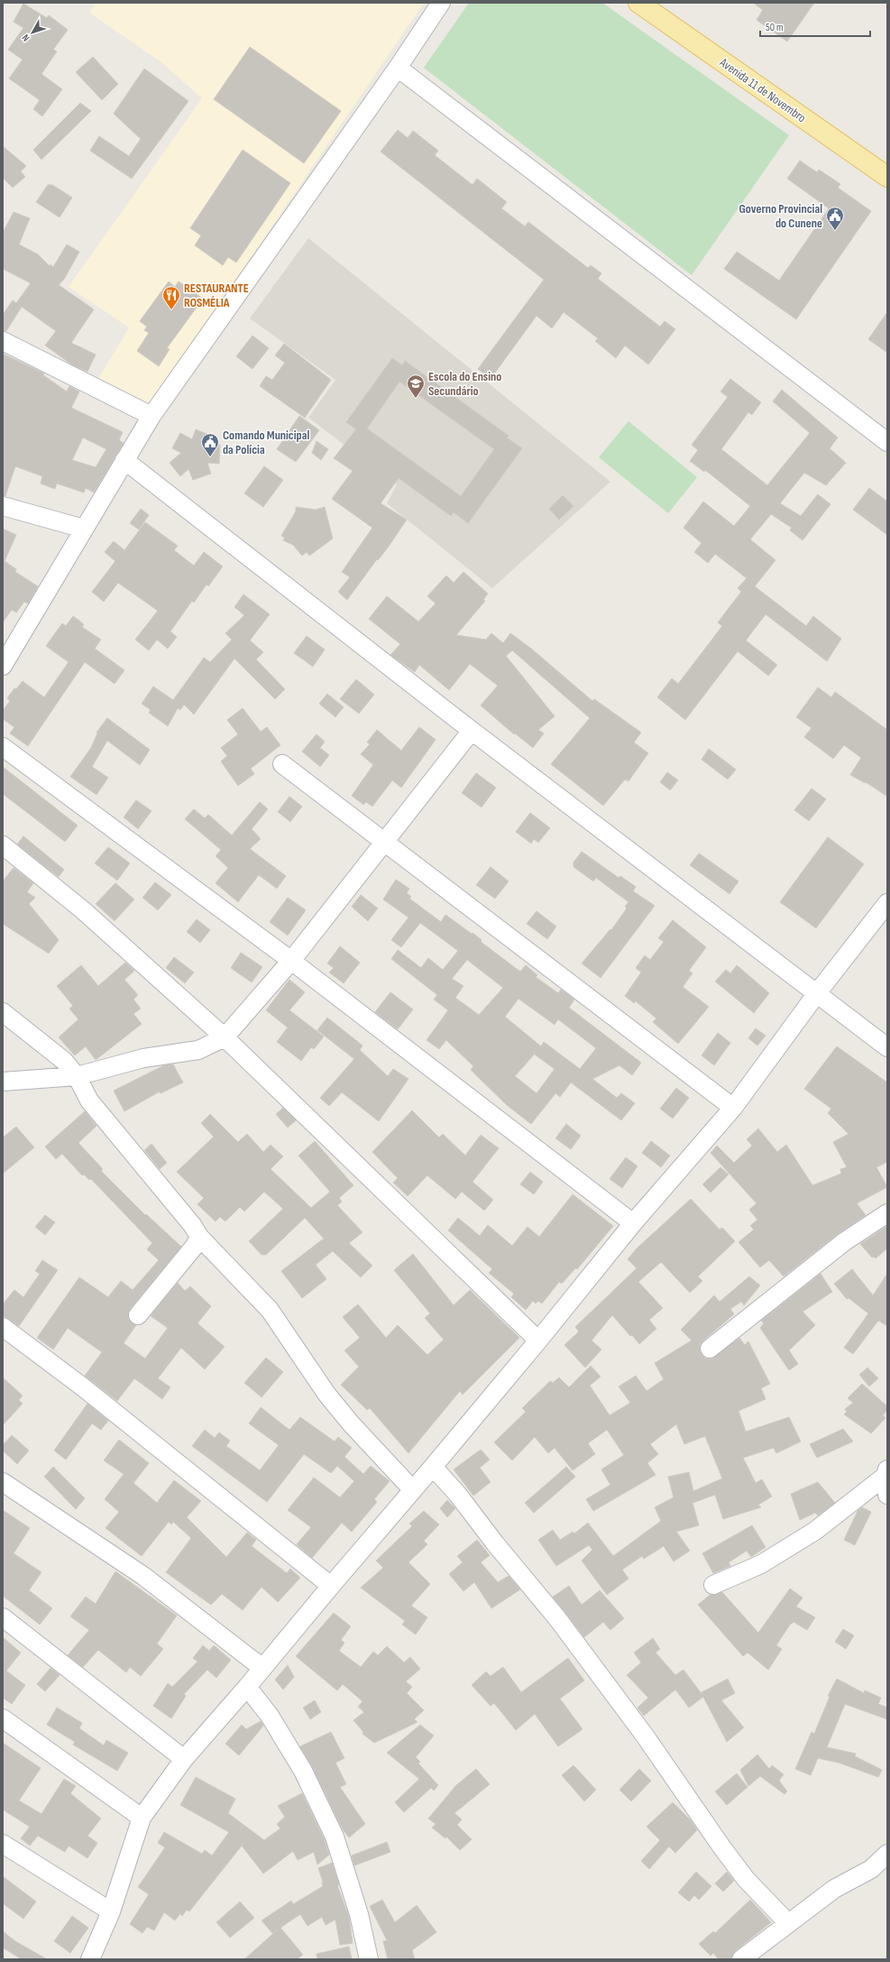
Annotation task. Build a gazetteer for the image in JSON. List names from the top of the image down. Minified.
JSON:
{"streets":{"main road":["Avenida 11 de Novembro"]},"places":{"public building":["Governo Provincial do Cunene","Comando Municipal da Polícia"],"restaurant":["RESTAURANTE ROSMÉLIA"],"school or university":["Escola do Ensino Secundário"]},"scale_bar":"50 m","north":"bottom left"}
